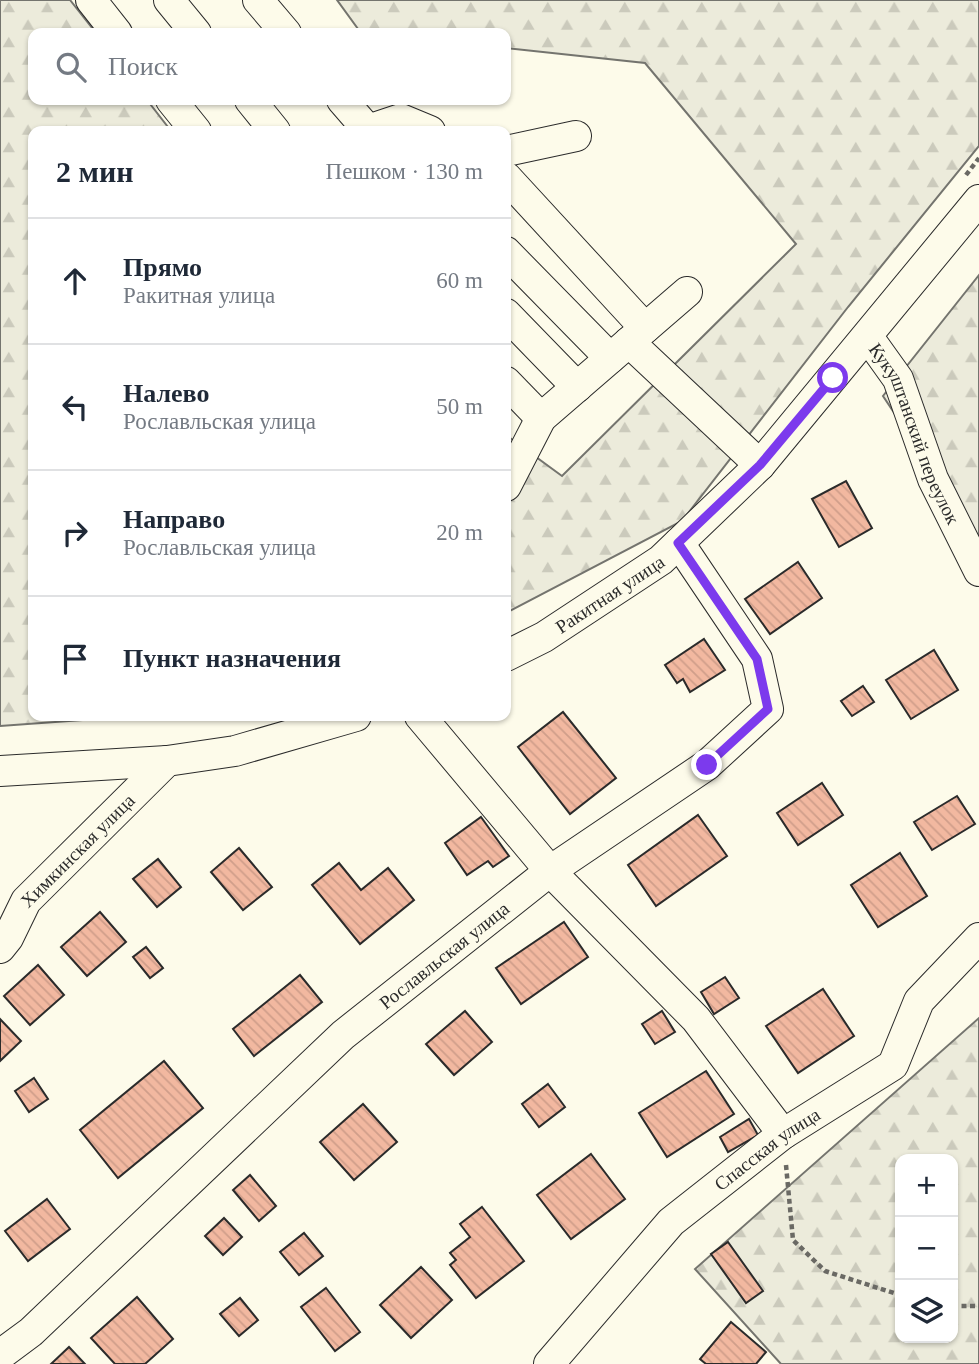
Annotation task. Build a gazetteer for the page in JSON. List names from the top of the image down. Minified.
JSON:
{"streets":{"street":["Кукуштанский переулок","Ракитная улица","Химкинская улица","Рославльская улица","Спасская улица"]},"crossings":[["Кукуштанский переулок","Ракитная улица"],["Ракитная улица","Рославльская улица"]],"page":{"search":"Поиск","heading":["2 мин","Пешком · 130 m"],"list":[["Прямо","Ракитная улица","60 m"],["Налево","Рославльская улица","50 m"],["Направо","Рославльская улица","20 m"],"Пункт назначения"],"map_buttons":["+","−"]}}
